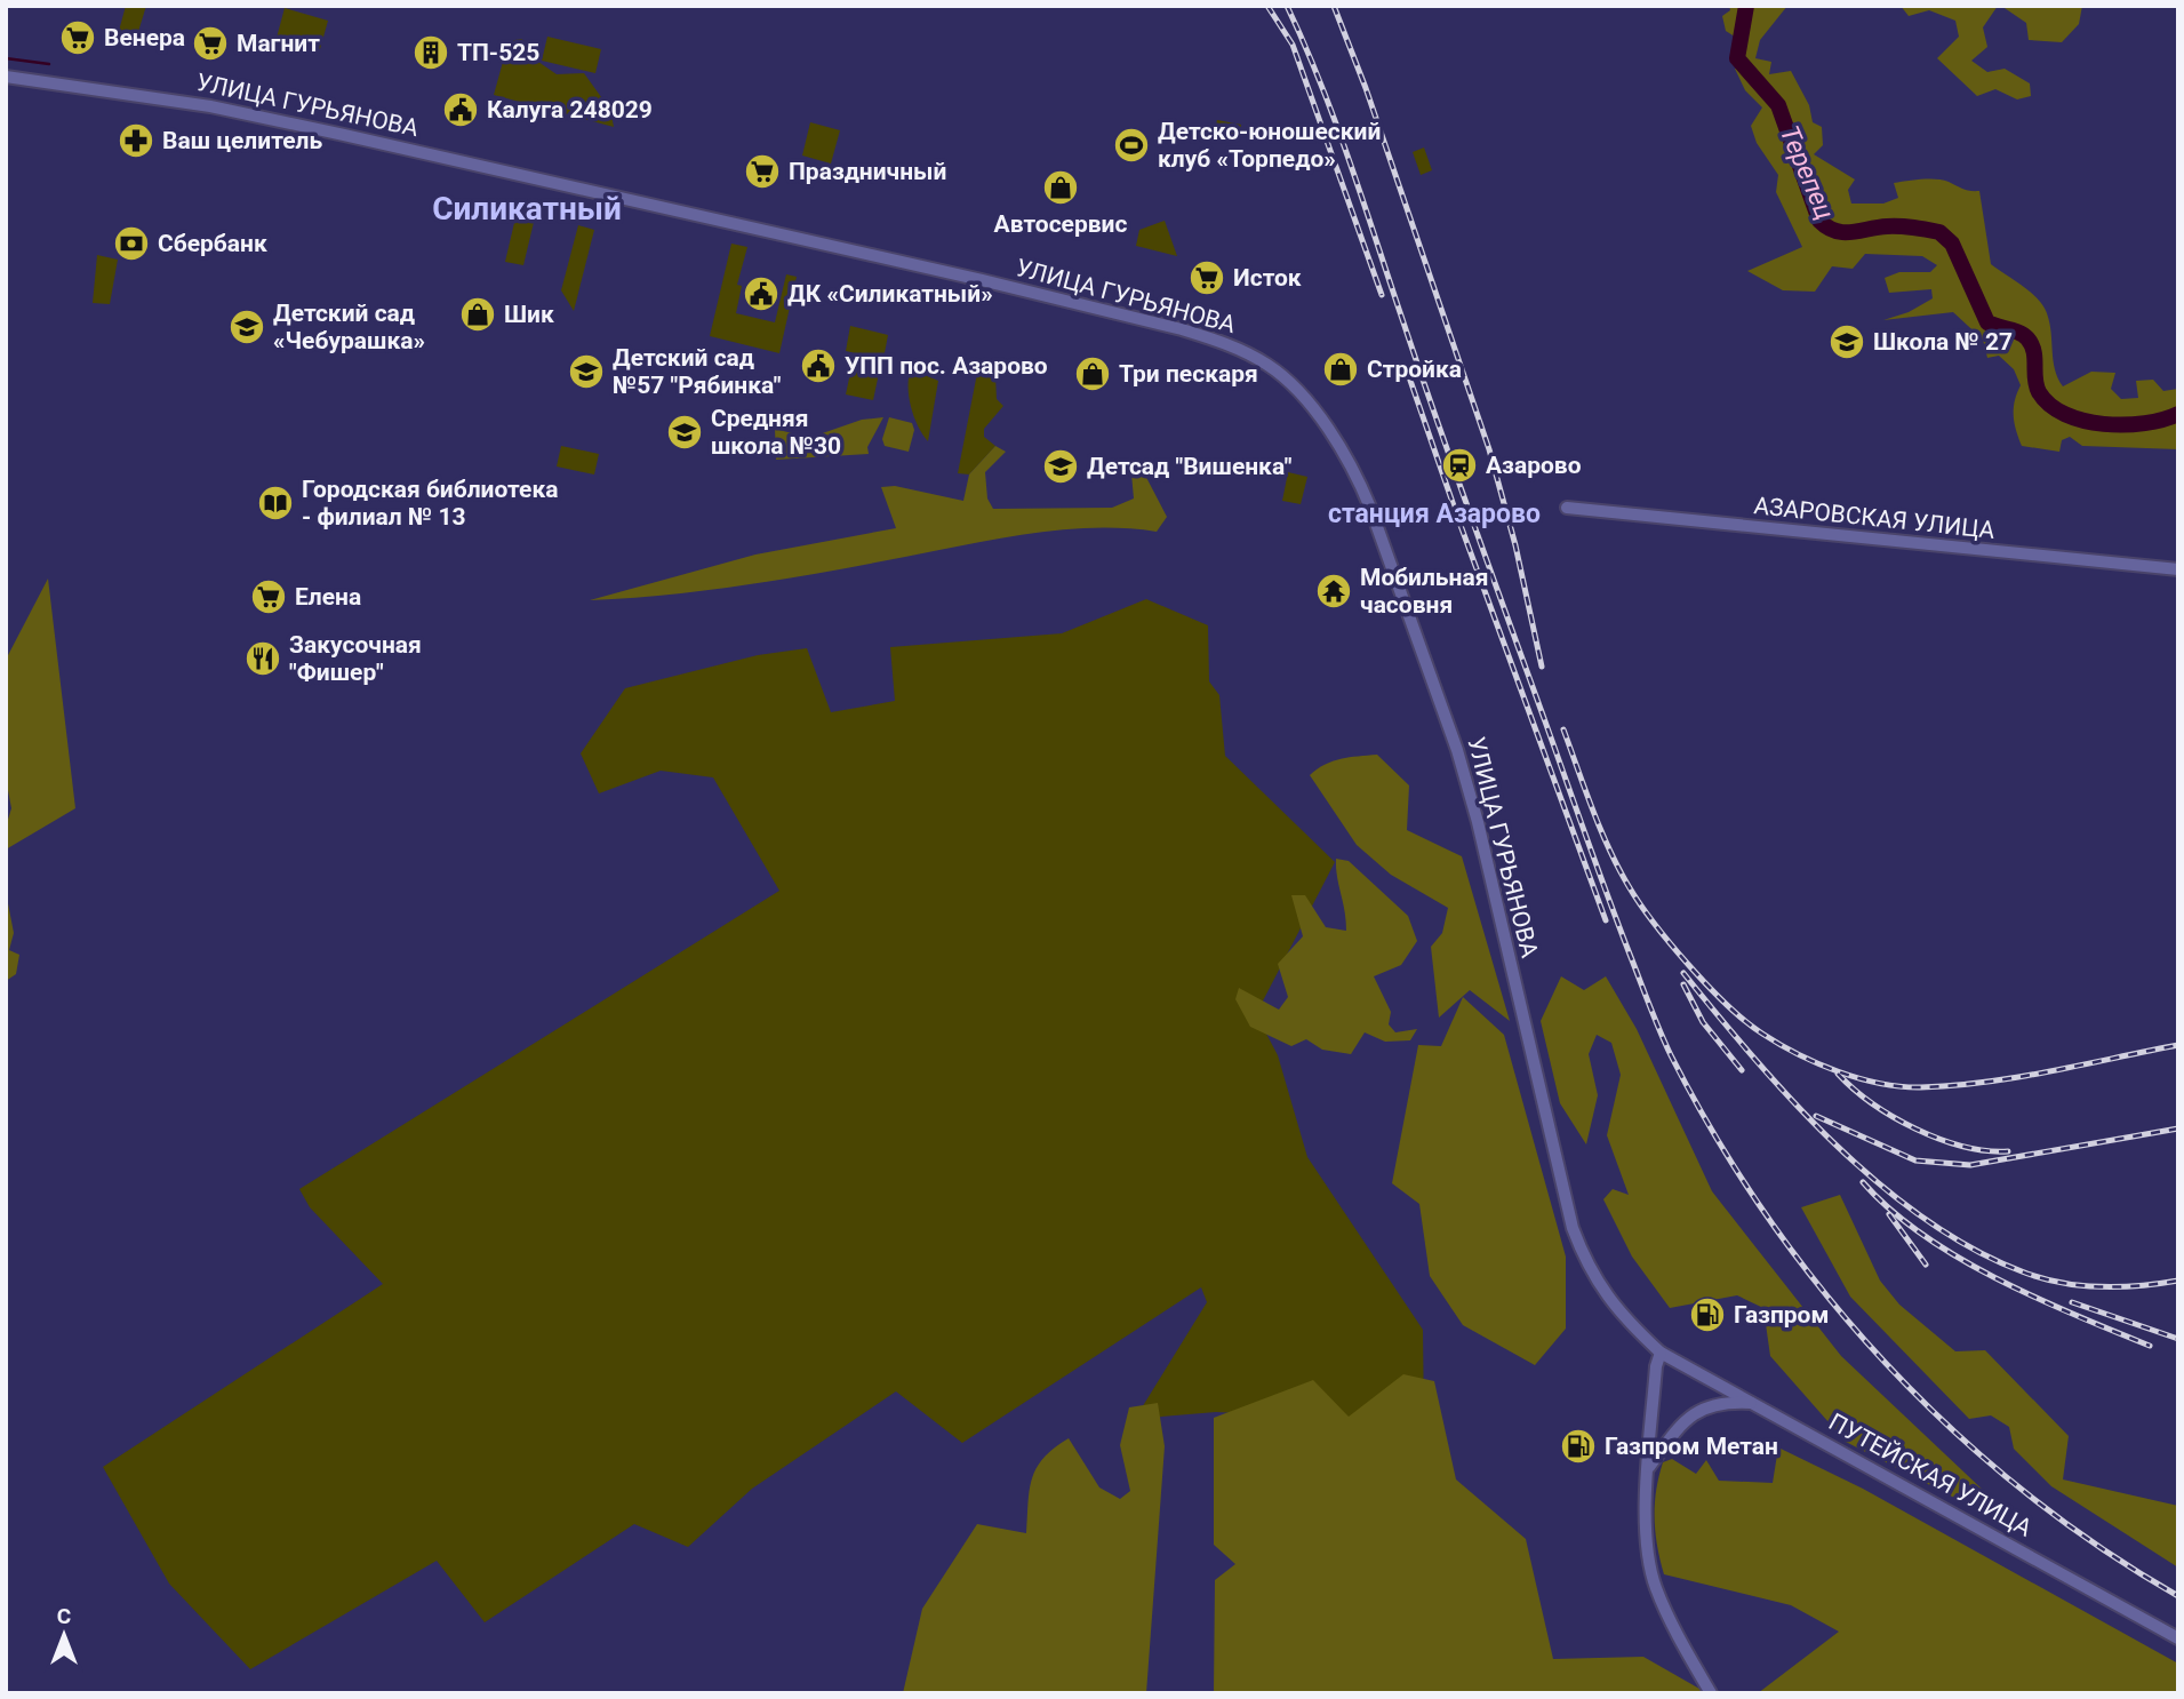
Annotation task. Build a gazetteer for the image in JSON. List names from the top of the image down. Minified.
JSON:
{"streets":{"street":["УЛИЦА ГУРЬЯНОВА","АЗАРОВСКАЯ УЛИЦА","ПУТЕЙСКАЯ УЛИЦА"]},"crossings":[["УЛИЦА ГУРЬЯНОВА","ПУТЕЙСКАЯ УЛИЦА"]],"districts":["Силикатный","станция Азарово"],"water":["Терепец"],"places":{"supermarket":["Венера","Магнит","Праздничный","Исток","Елена"],"building":["ТП-525"],"public building":["Калуга 248029","ДК «Силикатный»","УПП пос. Азарово"],"pharmacy":["Ваш целитель"],"sports":["Детско-юношеский клуб «Торпедо»"],"shop":["Автосервис","Шик","Стройка","Три пескаря"],"bank":["Сбербанк"],"school or university":["Детский сад «Чебурашка»","Школа № 27","Детский сад №57 \"Рябинка\"","Средняя школа №30","Детсад \"Вишенка\""],"station":["Азарово"],"library":["Городская библиотека - филиал № 13"],"temple":["Мобильная часовня"],"restaurant":["Закусочная \"Фишер\""],"fuel station":["Газпром","Газпром Метан"]},"north":"top"}
